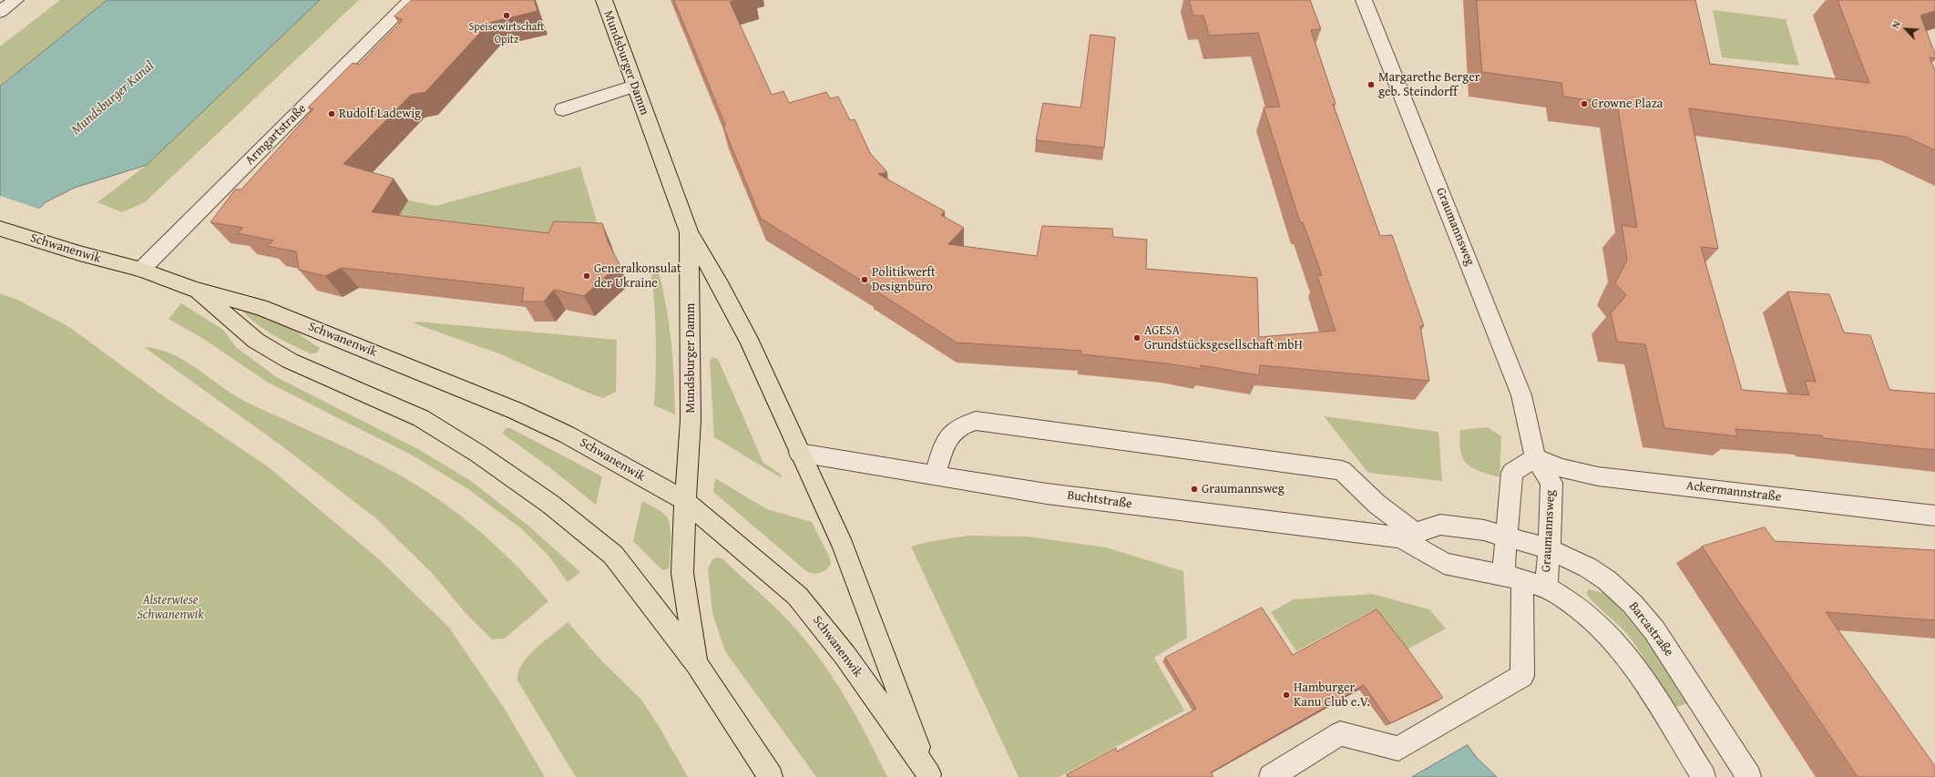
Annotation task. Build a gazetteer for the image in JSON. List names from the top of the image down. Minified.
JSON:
{"streets":{"main road":["Mundsburger Damm","Schwanenwik"],"street":["Armgartstraße","Graumannsweg","Ackermannstraße","Buchtstraße","Barcastraße"]},"crossings":[["Mundsburger Damm","Schwanenwik"],["Armgartstraße","Schwanenwik"],["Graumannsweg","Ackermannstraße"],["Graumannsweg","Barcastraße"],["Schwanenwik","Buchtstraße"],["Buchtstraße","Barcastraße"]],"water":["Mundsburger Kanal"],"parks":["Alsterwiese Schwanenwik"],"places":["Speisewirtschaft Opitz","Margarethe Berger geb. Steindorff","Crowne Plaza","Rudolf Ladewig","Generalkonsulat der Ukraine","Politikwerft Designbüro","AGESA Grundstücksgesellschaft mbH","Graumannsweg","Hamburger Kanu Club e.V."],"north":"top left"}
